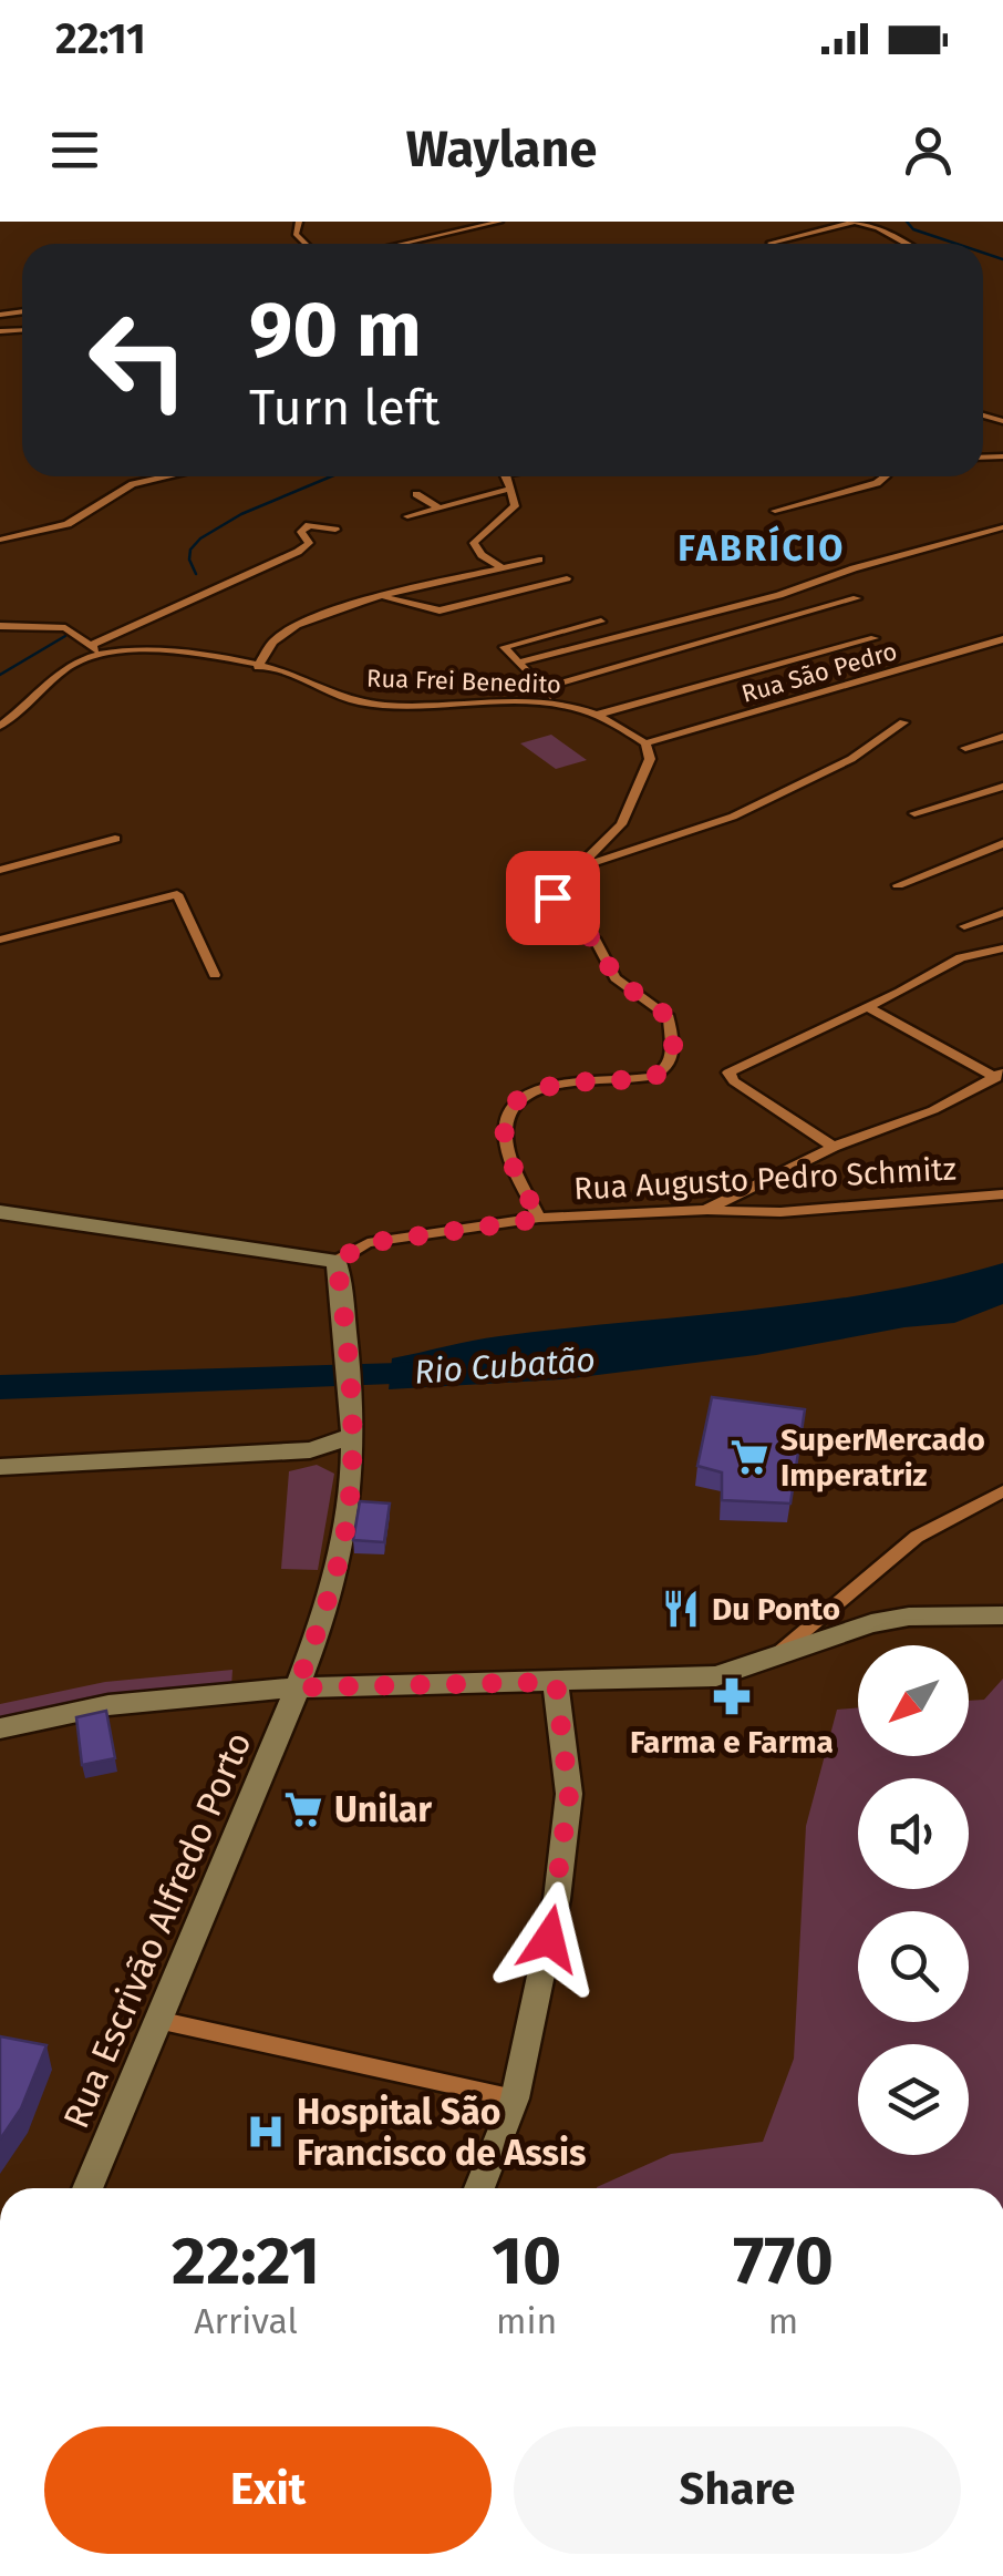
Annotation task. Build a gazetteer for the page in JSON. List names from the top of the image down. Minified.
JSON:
{"streets":{"main road":["Rua Escrivão Alfredo Porto"],"street":["Rua São Pedro","Rua Frei Benedito","Rua Augusto Pedro Schmitz"]},"crossings":[["Rua São Pedro","Rua Frei Benedito"],["Rua Augusto Pedro Schmitz","Rua Escrivão Alfredo Porto"]],"districts":["FABRÍCIO"],"water":["Rio Cubatão"],"places":{"supermarket":["SuperMercado Imperatriz","Unilar"],"restaurant":["Du Ponto"],"pharmacy":["Farma e Farma"],"hospital":["Hospital São Francisco de Assis"]},"north":"bottom left","page":{"status":"22:11","header":"Waylane","turn":["90 m","Turn left"],"eta":["22:21","Arrival","10","min","770","m"],"buttons":["Exit","Share"]}}
